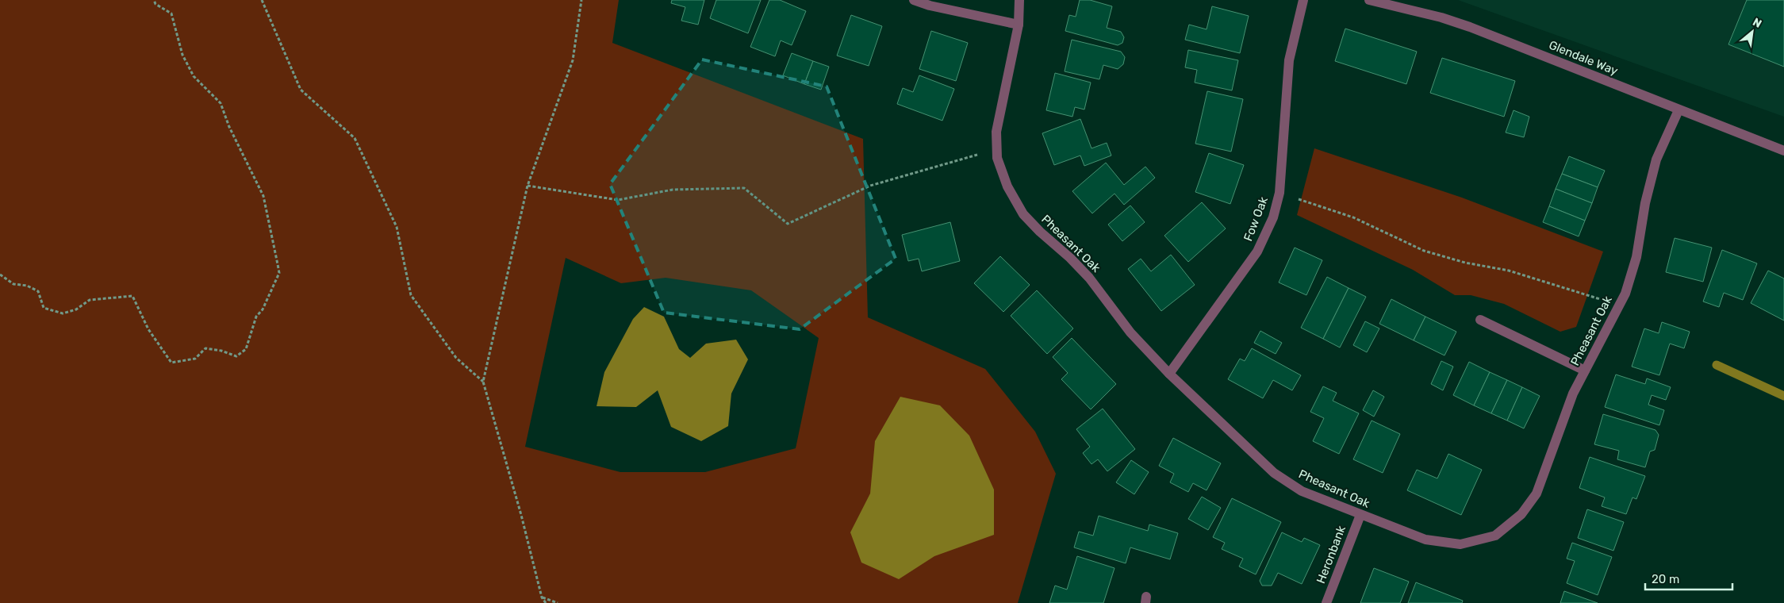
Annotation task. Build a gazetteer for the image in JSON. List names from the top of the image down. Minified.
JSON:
{"streets":{"street":["Glendale Way","Fow Oak","Pheasant Oak","Heronbank"]},"crossings":[["Glendale Way","Pheasant Oak"],["Fow Oak","Pheasant Oak"],["Pheasant Oak","Heronbank"]],"scale_bar":"20 m","north":"top right"}
